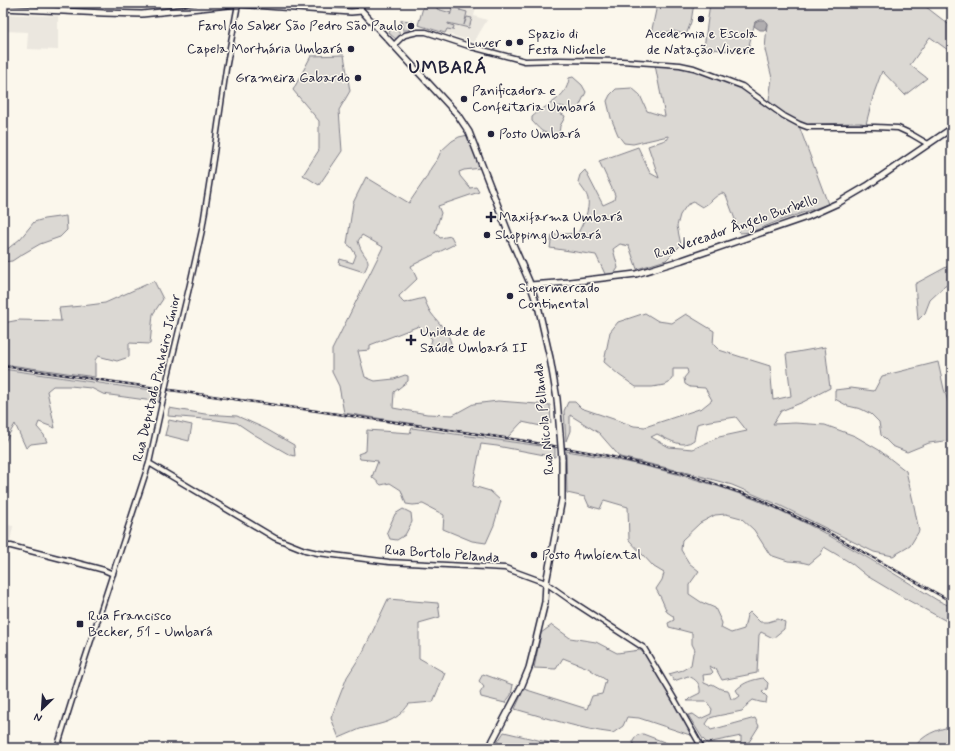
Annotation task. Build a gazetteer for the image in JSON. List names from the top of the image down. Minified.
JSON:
{"streets":{"main road":["Rua Vereador Ângelo Burbello","Rua Nicola Pellanda"],"street":["Rua Deputado Pinheiro Júnior","Rua Bortolo Pelanda"]},"crossings":[["Rua Vereador Ângelo Burbello","Rua Nicola Pellanda"],["Rua Deputado Pinheiro Júnior","Rua Bortolo Pelanda"],["Rua Nicola Pellanda","Rua Bortolo Pelanda"]],"districts":["UMBARÁ"],"places":{"other":["Acedemia e Escola de Natação Vivere","Farol do Saber São Pedro São Paulo","Spazio di Festa Nichele","Luver","Capela Mortuária Umbará","Grameira Gabardo","Panificadora e Confeitaria Umbará","Posto Umbará","Shopping Umbará","Supermercado Continental","Posto Ambiental"],"health":["Maxifarma Umbará","Unidade de Saúde Umbará II"],"transit":["Rua Francisco Becker, 51 - Umbará"]},"north":"bottom left"}
